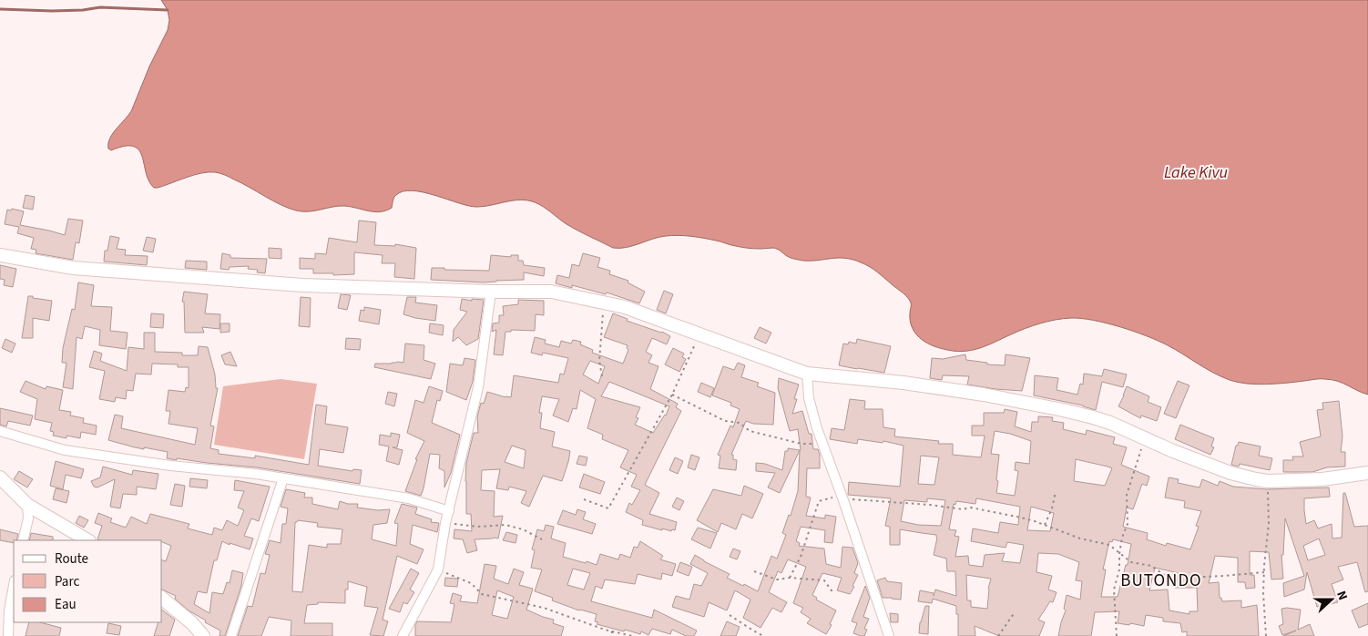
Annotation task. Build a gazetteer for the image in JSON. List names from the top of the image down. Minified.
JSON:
{"districts":["BUTONDO"],"water":["Lake Kivu"],"legend":["Route","Parc","Eau"],"north":"right"}
